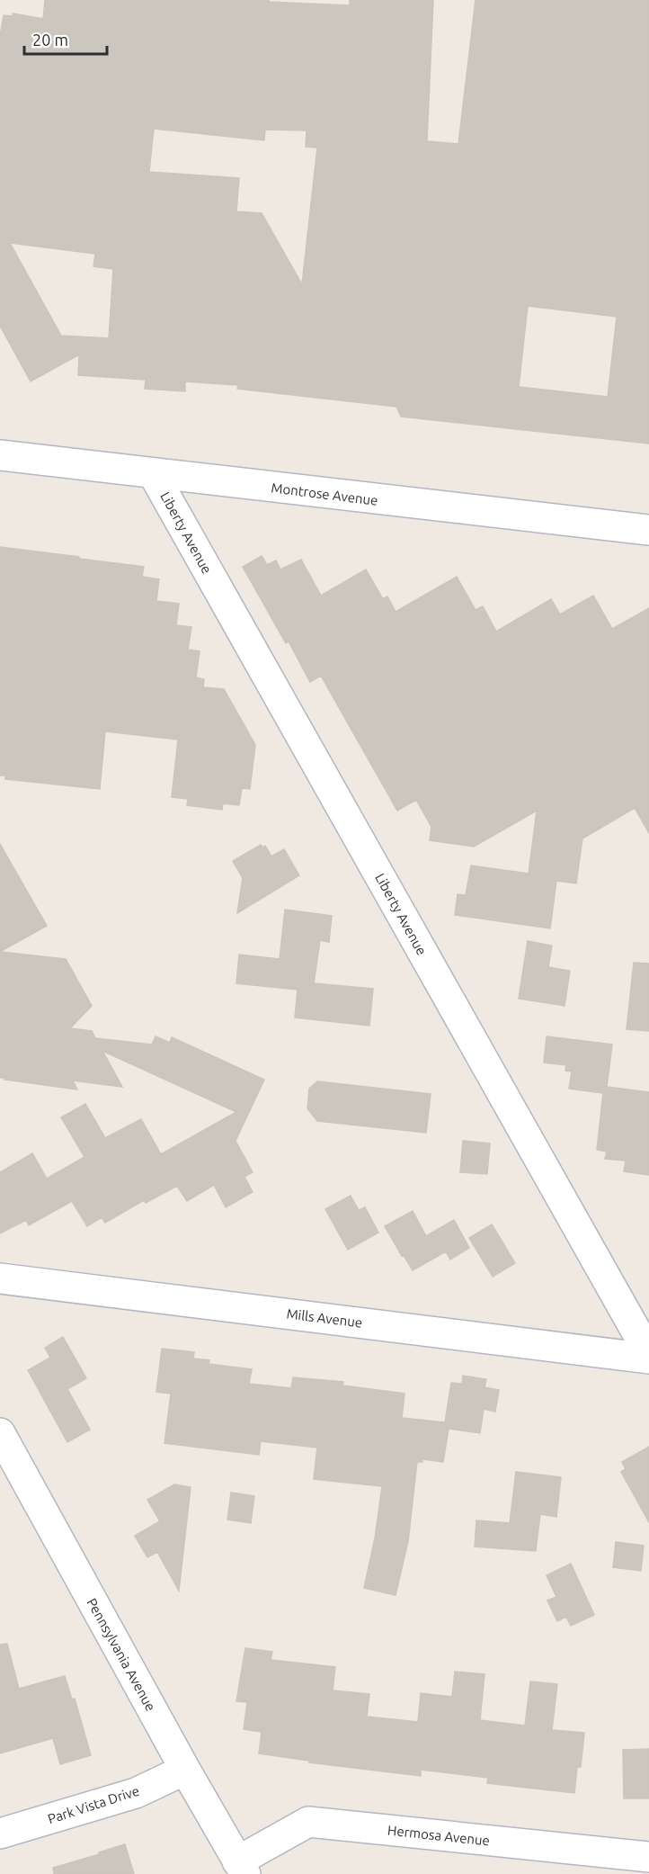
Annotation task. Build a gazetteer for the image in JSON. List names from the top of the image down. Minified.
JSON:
{"streets":{"street":["Montrose Avenue","Liberty Avenue","Mills Avenue","Pennsylvania Avenue","Park Vista Drive","Hermosa Avenue"]},"crossings":[["Montrose Avenue","Liberty Avenue"],["Pennsylvania Avenue","Park Vista Drive"],["Pennsylvania Avenue","Hermosa Avenue"]],"scale_bar":"20 m"}
